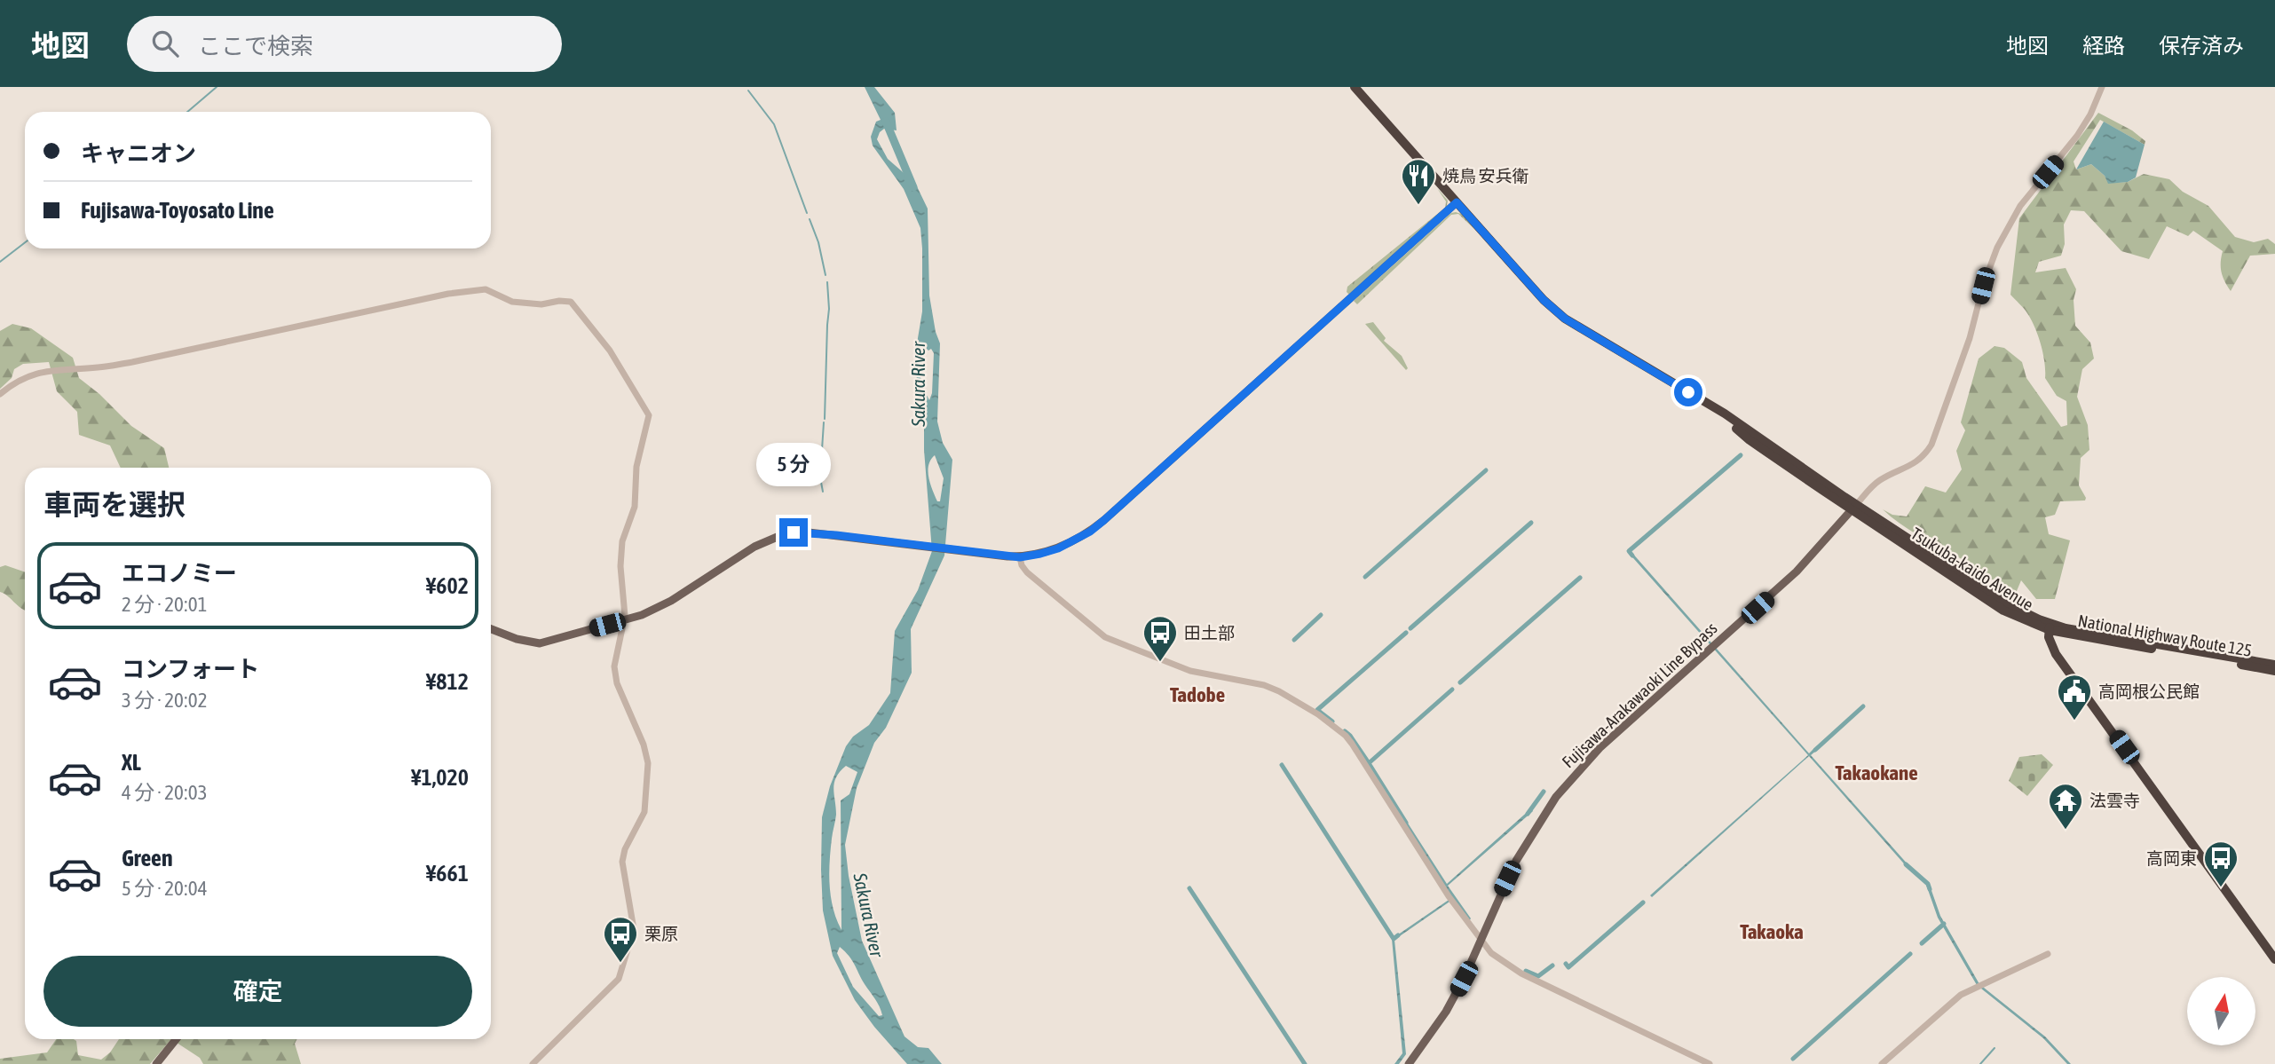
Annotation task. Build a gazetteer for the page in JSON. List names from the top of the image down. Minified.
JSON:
{"streets":{"highway":["Tsukuba-kaido Avenue","National Highway Route 125"],"main road":["Fujisawa-Arakawaoki Line Bypass"]},"crossings":[["Tsukuba-kaido Avenue","National Highway Route 125"],["Tsukuba-kaido Avenue","Fujisawa-Arakawaoki Line Bypass"]],"districts":["Tadobe","Takaokane","Takaoka"],"water":["Sakura River"],"places":{"restaurant":["焼鳥 安兵衛"],"bus stop":["田土部","高岡東","栗原"],"public building":["高岡根公民館"],"temple":["法雲寺"]},"north":"top","page":{"header":"地図","search":"ここで検索","nav":["地図","経路","保存済み"],"banner":["キャニオン","Fujisawa-Toyosato Line"],"bubble":"5 分","heading":"車両を選択","list":[{"name":"エコノミー","note":"2 分 · 20:01","value":"¥602"},{"name":"コンフォート","note":"3 分 · 20:02","value":"¥812"},{"name":"XL","note":"4 分 · 20:03","value":"¥1,020"},{"name":"Green","note":"5 分 · 20:04","value":"¥661"}],"buttons":"確定"}}
